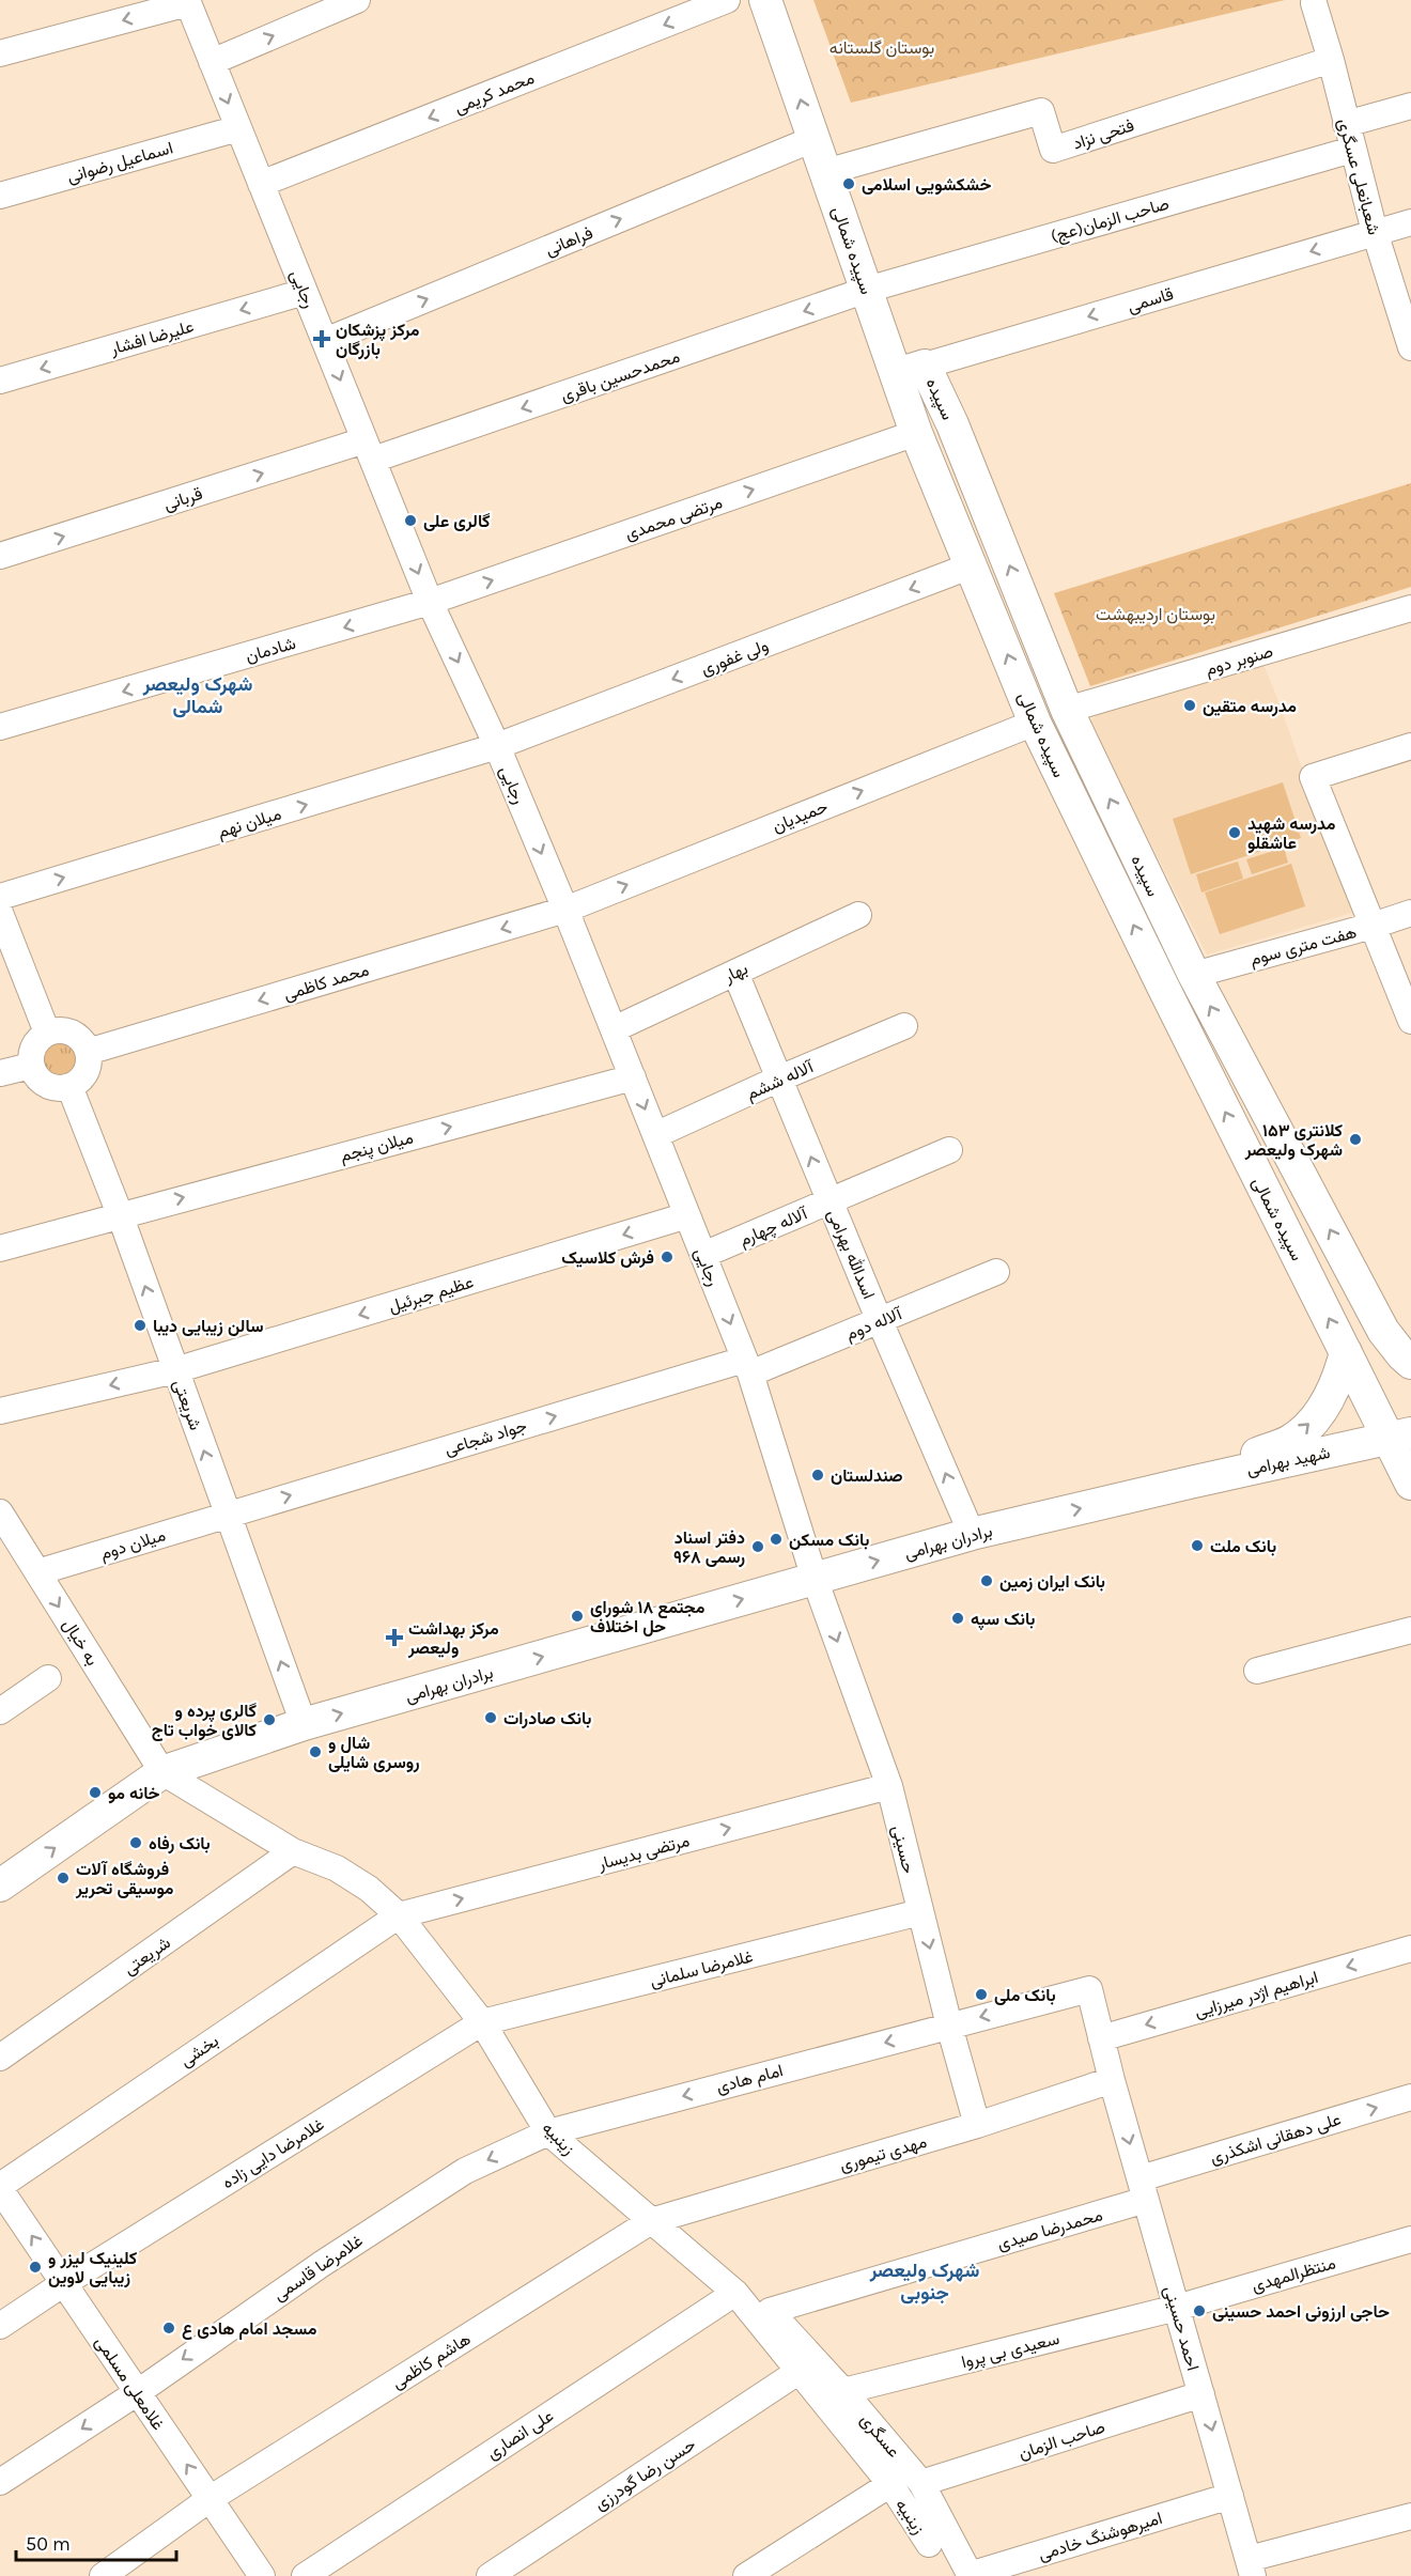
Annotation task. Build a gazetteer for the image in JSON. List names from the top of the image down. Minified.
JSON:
{"streets":{"main road":["سپیده شمالی","سپیده","شهید بهرامی","برادران بهرامی"],"street":["محمد کریمی","فتحی نزاد","اسماعیل رضوانی","شعبانعلی عسگری","صاحب الزمان(عج)","فراهانی","رجایی","قاسمی","علیرضا افشار","محمدحسین باقری","قربانی","مرتضی محمدی","شادمان","ولی غفوری","صنوبر دوم","حمیدیان","میلان نهم","هفت متری سوم","بهار","محمد کاظمی","آلاله ششم","میلان پنجم","آلاله چهارم","اسدالله بهرامی","عظیم جبرئیل","آلاله دوم","شریعتی","جواد شجاعی","میلان دوم","به خیال","حسینی","مرتضی بدیسار","غلامرضا سلمانی","ابراهیم اژدر میرزایی","بخشی","امام هادی","زینبیه","علی دهقانی اشکذری","غلامرضا دایی زاده","مهدی تیموری","محمدرضا صیدی","غلامرضا قاسمی","منتظرالمهدی","احمد حسینی","سعیدی بی پروا","هاشم کاظمی","غلامعلی مسلمی","علی انصاری","عسگری","صاحب الزمان","حسن رضا گودرزی","امیرهوشنگ خادمی"]},"crossings":[["محمد کریمی","رجایی"],["فتحی نزاد","شعبانعلی عسگری"],["فتحی نزاد","سپیده شمالی"],["اسماعیل رضوانی","رجایی"],["شعبانعلی عسگری","صاحب الزمان(عج)"],["شعبانعلی عسگری","قاسمی"],["صاحب الزمان(عج)","سپیده شمالی"],["صاحب الزمان(عج)","محمدحسین باقری"],["فراهانی","سپیده شمالی"],["فراهانی","رجایی"],["سپیده شمالی","قاسمی"],["سپیده شمالی","محمدحسین باقری"],["سپیده شمالی","سپیده"],["سپیده شمالی","مرتضی محمدی"],["سپیده شمالی","ولی غفوری"],["سپیده شمالی","حمیدیان"],["سپیده شمالی","شهید بهرامی"],["رجایی","علیرضا افشار"],["رجایی","محمدحسین باقری"],["رجایی","قربانی"],["رجایی","مرتضی محمدی"],["رجایی","شادمان"],["رجایی","ولی غفوری"],["رجایی","حمیدیان"],["رجایی","میلان نهم"],["رجایی","بهار"],["رجایی","محمد کاظمی"],["رجایی","آلاله ششم"],["رجایی","میلان پنجم"],["رجایی","آلاله چهارم"],["رجایی","عظیم جبرئیل"],["رجایی","آلاله دوم"],["رجایی","جواد شجاعی"],["رجایی","برادران بهرامی"],["رجایی","حسینی"],["قاسمی","سپیده"],["محمدحسین باقری","قربانی"],["سپیده","صنوبر دوم"],["سپیده","هفت متری سوم"],["مرتضی محمدی","شادمان"],["ولی غفوری","میلان نهم"],["حمیدیان","محمد کاظمی"],["بهار","اسدالله بهرامی"],["محمد کاظمی","شریعتی"],["آلاله ششم","اسدالله بهرامی"],["میلان پنجم","شریعتی"],["آلاله چهارم","اسدالله بهرامی"],["اسدالله بهرامی","آلاله دوم"],["اسدالله بهرامی","برادران بهرامی"],["عظیم جبرئیل","شریعتی"],["آلاله دوم","جواد شجاعی"],["شریعتی","جواد شجاعی"],["شریعتی","برادران بهرامی"],["شریعتی","میلان دوم"],["شریعتی","زینبیه"],["جواد شجاعی","میلان دوم"],["شهید بهرامی","برادران بهرامی"],["برادران بهرامی","به خیال"],["برادران بهرامی","حسینی"],["برادران بهرامی","زینبیه"],["میلان دوم","به خیال"],["به خیال","زینبیه"],["حسینی","مرتضی بدیسار"],["حسینی","غلامرضا سلمانی"],["حسینی","امام هادی"],["حسینی","مهدی تیموری"],["حسینی","احمد حسینی"],["مرتضی بدیسار","بخشی"],["مرتضی بدیسار","زینبیه"],["غلامرضا سلمانی","زینبیه"],["غلامرضا سلمانی","غلامرضا دایی زاده"],["ابراهیم اژدر میرزایی","احمد حسینی"],["بخشی","زینبیه"],["بخشی","غلامعلی مسلمی"],["امام هادی","زینبیه"],["امام هادی","غلامرضا قاسمی"],["امام هادی","احمد حسینی"],["زینبیه","غلامرضا دایی زاده"],["زینبیه","مهدی تیموری"],["زینبیه","غلامرضا قاسمی"],["زینبیه","هاشم کاظمی"],["زینبیه","علی انصاری"],["زینبیه","حسن رضا گودرزی"],["علی دهقانی اشکذری","محمدرضا صیدی"],["علی دهقانی اشکذری","احمد حسینی"],["غلامرضا دایی زاده","غلامعلی مسلمی"],["مهدی تیموری","احمد حسینی"],["مهدی تیموری","هاشم کاظمی"],["محمدرضا صیدی","احمد حسینی"],["محمدرضا صیدی","عسگری"],["غلامرضا قاسمی","غلامعلی مسلمی"],["منتظرالمهدی","احمد حسینی"],["منتظرالمهدی","سعیدی بی پروا"],["احمد حسینی","سعیدی بی پروا"],["احمد حسینی","صاحب الزمان"],["احمد حسینی","امیرهوشنگ خادمی"],["سعیدی بی پروا","عسگری"],["هاشم کاظمی","غلامعلی مسلمی"],["عسگری","صاحب الزمان"],["عسگری","امیرهوشنگ خادمی"]],"one_way":["فراهانی","سپیده شمالی","رجایی","قاسمی","علیرضا افشار","محمدحسین باقری","سپیده","قربانی","مرتضی محمدی","شادمان","ولی غفوری","حمیدیان","میلان نهم","محمد کاظمی","میلان پنجم","اسدالله بهرامی","عظیم جبرئیل","شریعتی","جواد شجاعی","برادران بهرامی","به خیال","حسینی","مرتضی بدیسار","ابراهیم اژدر میرزایی","امام هادی","علی دهقانی اشکذری","غلامرضا قاسمی","غلامعلی مسلمی"],"districts":["شهرک ولیعصر شمالی","شهرک ولیعصر جنوبی"],"parks":["بوستان گلستانه","بوستان اردیبهشت"],"places":{"other":["خشکشویی اسلامی","گالری علی","مدرسه متقین","مدرسه شهید عاشقلو","کلانتری ۱۵۳ شهرک ولیعصر","فرش کلاسیک","سالن زیبایی دیبا","صندلستان","بانک مسکن","بانک ملت","دفتر اسناد رسمی ۹۶۸","بانک ایران زمین","مجتمع ۱۸ شورای حل اختلاف","بانک سپه","بانک صادرات","گالری پرده و کالای خواب تاج","شال و روسری شایلی","خانه مو","بانک رفاه","فروشگاه آلات موسیقی تحریر","بانک ملی","کلینیک لیزر و زیبایی لاوین","حاجی ارزونی احمد حسینی","مسجد امام هادی ع"],"health":["مرکز پزشکان بازرگان","مرکز بهداشت ولیعصر"]},"scale_bar":"50 m"}
